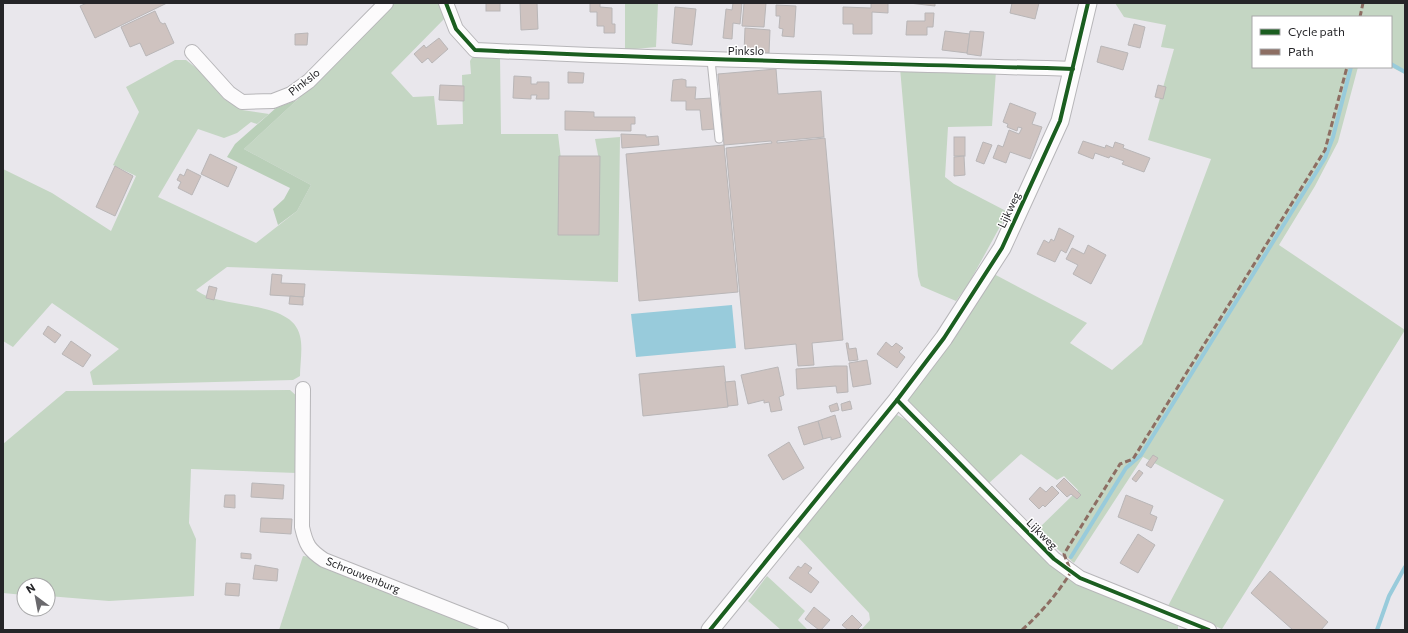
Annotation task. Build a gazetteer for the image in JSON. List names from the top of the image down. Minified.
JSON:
{"streets":{"street":["Pinkslo","Lijkweg","Schrouwenburg"]},"crossings":[["Pinkslo","Lijkweg"]],"legend":["Cycle path","Path"],"north":"top left"}
